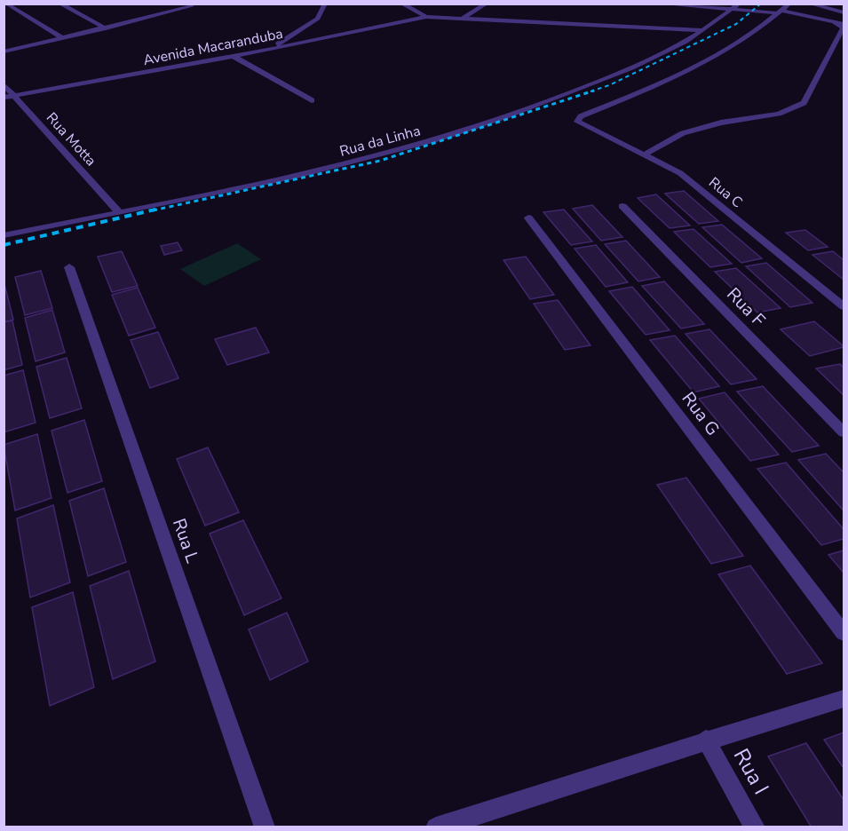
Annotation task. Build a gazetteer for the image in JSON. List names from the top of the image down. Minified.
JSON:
{"streets":{"street":["Avenida Macaranduba","Rua Motta","Rua da Linha","Rua C","Rua F","Rua G","Rua L","Rua I"]},"crossings":[["Avenida Macaranduba","Rua Motta"],["Rua Motta","Rua da Linha"]]}
